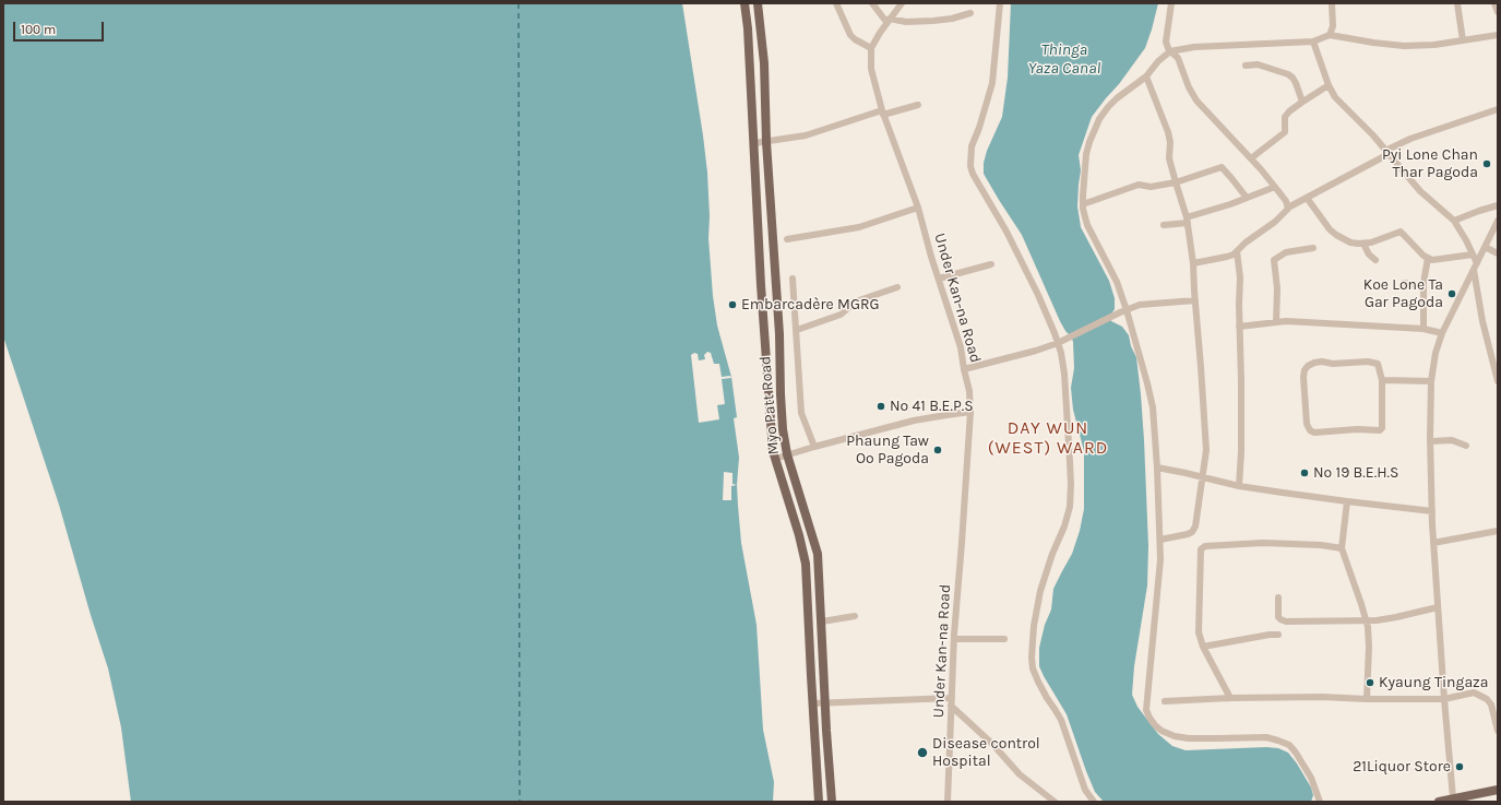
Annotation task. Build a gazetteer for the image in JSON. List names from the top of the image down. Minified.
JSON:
{"streets":{"main road":["Myo Patt Road"],"street":["Under Kan-na Road"]},"districts":["DAY WUN (WEST) WARD"],"water":["Thinga Yaza Canal"],"places":["Pyi Lone Chan Thar Pagoda","Koe Lone Ta Gar Pagoda","Embarcadère MGRG","No 41 B.E.P.S","Phaung Taw Oo Pagoda","No 19 B.E.H.S","Kyaung Tingaza","Disease control Hospital","21Liquor Store"],"scale_bar":"100 m"}
